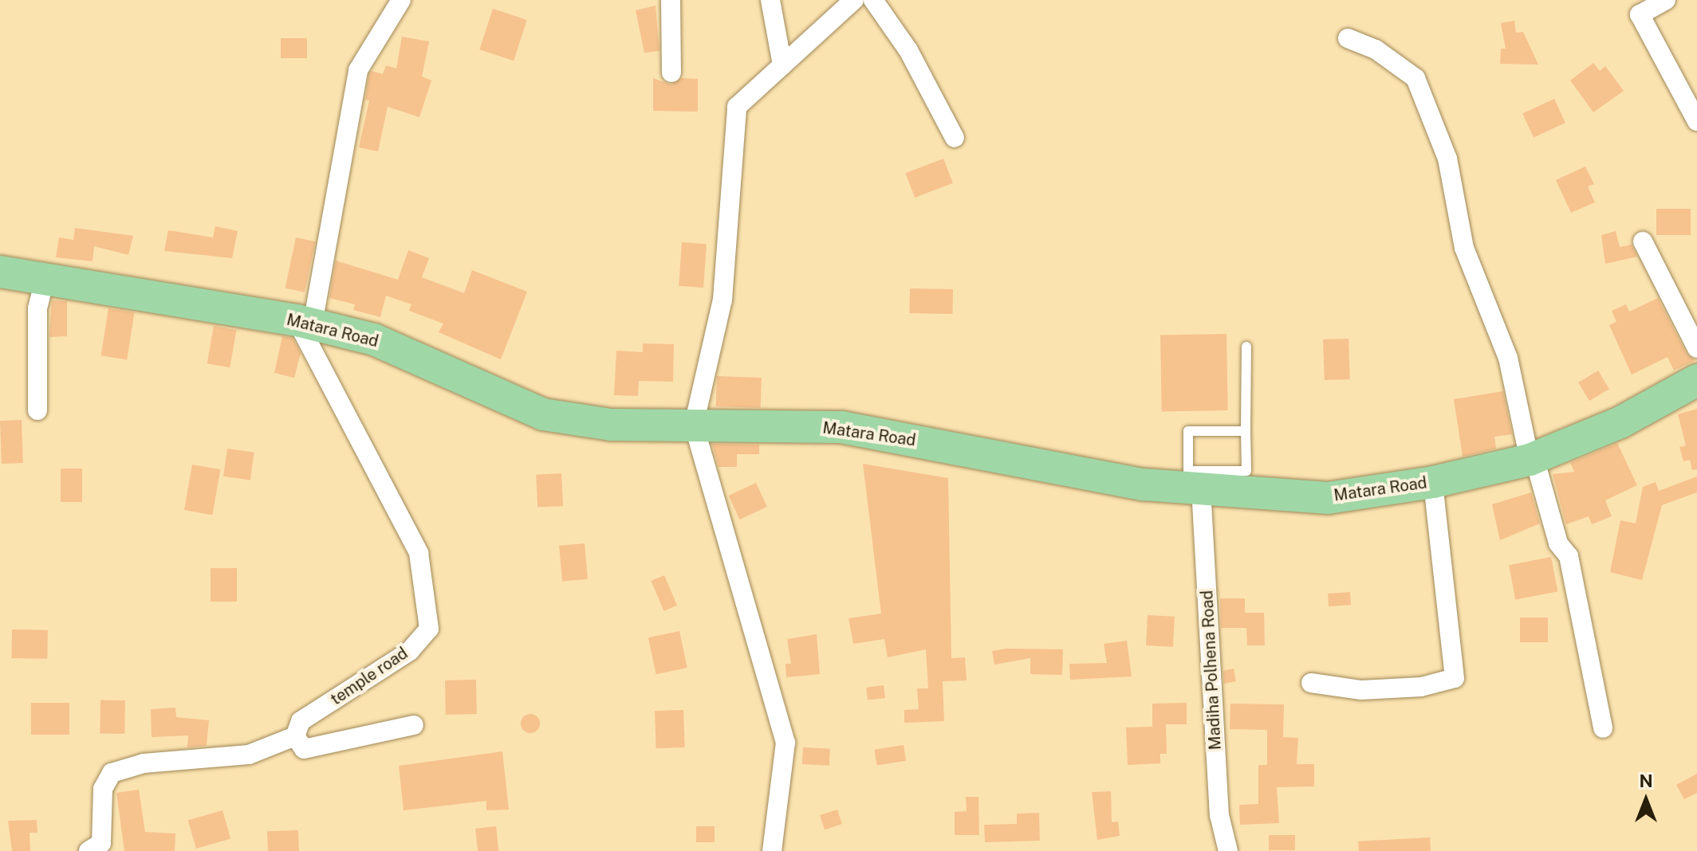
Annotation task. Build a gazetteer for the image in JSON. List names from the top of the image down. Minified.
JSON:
{"streets":{"highway":["Matara Road"],"street":["Madiha Polhena Road","temple road"]},"crossings":[["Matara Road","Madiha Polhena Road"],["Matara Road","temple road"]],"north":"top"}
